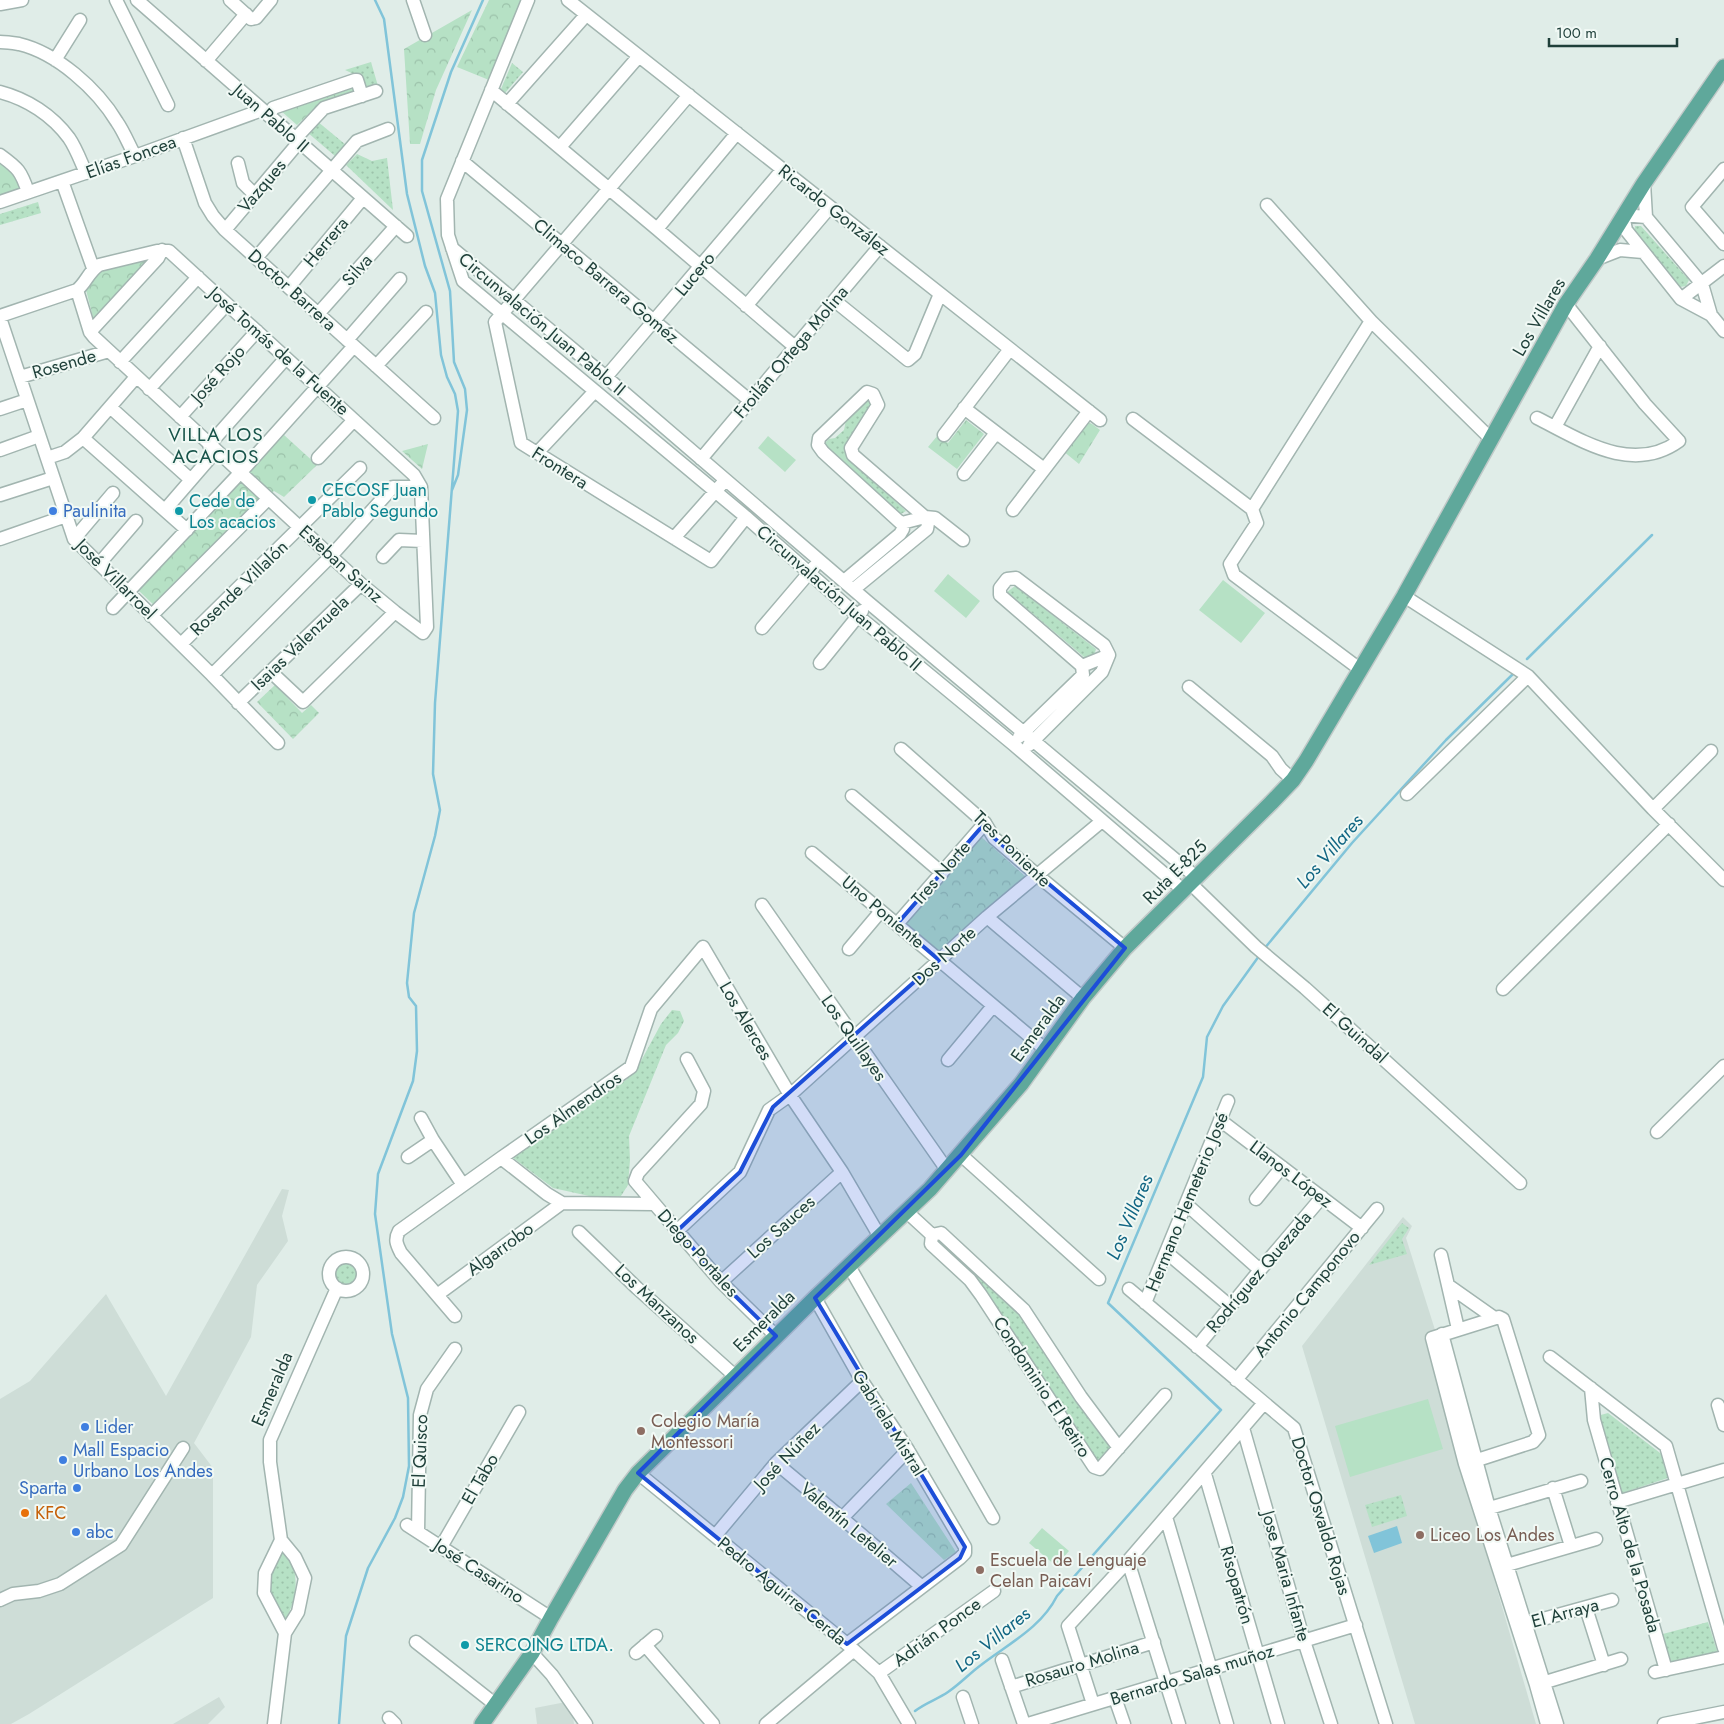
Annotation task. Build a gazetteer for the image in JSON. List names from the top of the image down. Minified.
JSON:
{"streets":{"main road":["Los Villares","Ruta E-825","Esmeralda"],"street":["Juan Pablo II","Elías Foncea","Vazques","Ricardo González","Herrera","Silva","Lucero","Climaco Barrera Goméz","Doctor Barrera","Circunvalación Juan Pablo II","José Tomás de la Fuente","Froilán Ortega Molina","Rosende","José Rojo","Frontera","Esteban Sainz","José Villarroel","Rosende Villalón","Isaias Valenzuela","Tres Poniente","Tres Norte","Uno Poniente","Dos Norte","Los Alerces","El Guindal","Los Quillayes","Los Almendros","Llanos López","Hermano Hemeterio José","Los Sauces","Algarrobo","Diego Portales","Rodríguez Quezada","Antonio Camponovo","Los Manzanos","Condominio El Retiro","Gabriela Mistral","El Quisco","José Núñez","El Tabo","Doctor Osvaldo Rojas","Valentín Letelier","Cerro Alto de la Posada","José Casarino","Jose Maria Infante","Risopatrón","Pedro Aguirre Cerda","El Arraya","Adrián Ponce","Rosauro Molina","Bernardo Salas muñoz"]},"crossings":[["Juan Pablo II","Elías Foncea"],["Juan Pablo II","Vazques"],["Juan Pablo II","Herrera"],["Juan Pablo II","Silva"],["Elías Foncea","Vazques"],["Elías Foncea","Doctor Barrera"],["Vazques","Doctor Barrera"],["Ricardo González","Lucero"],["Ricardo González","Froilán Ortega Molina"],["Herrera","Doctor Barrera"],["Silva","Doctor Barrera"],["Lucero","Climaco Barrera Goméz"],["Lucero","Circunvalación Juan Pablo II"],["Climaco Barrera Goméz","Froilán Ortega Molina"],["Los Villares","Ruta E-825"],["Circunvalación Juan Pablo II","Froilán Ortega Molina"],["Circunvalación Juan Pablo II","Frontera"],["Circunvalación Juan Pablo II","Ruta E-825"],["Circunvalación Juan Pablo II","Dos Norte"],["Circunvalación Juan Pablo II","El Guindal"],["José Tomás de la Fuente","José Rojo"],["Rosende","Esteban Sainz"],["Rosende","José Villarroel"],["José Rojo","Esteban Sainz"],["Esteban Sainz","Rosende Villalón"],["Esteban Sainz","Isaias Valenzuela"],["José Villarroel","Rosende Villalón"],["José Villarroel","Isaias Valenzuela"],["Tres Poniente","Ruta E-825"],["Tres Poniente","Tres Norte"],["Tres Poniente","Dos Norte"],["Ruta E-825","Esmeralda"],["Ruta E-825","El Guindal"],["Tres Norte","Uno Poniente"],["Uno Poniente","Dos Norte"],["Uno Poniente","Esmeralda"],["Dos Norte","Los Alerces"],["Dos Norte","Los Quillayes"],["Los Alerces","Esmeralda"],["Los Alerces","Los Almendros"],["Los Alerces","Los Sauces"],["Esmeralda","Los Quillayes"],["Esmeralda","Diego Portales"],["Esmeralda","Los Manzanos"],["Esmeralda","Condominio El Retiro"],["Esmeralda","Gabriela Mistral"],["Esmeralda","José Casarino"],["Esmeralda","Pedro Aguirre Cerda"],["Los Almendros","Algarrobo"],["Llanos López","Hermano Hemeterio José"],["Llanos López","Rodríguez Quezada"],["Llanos López","Antonio Camponovo"],["Hermano Hemeterio José","Doctor Osvaldo Rojas"],["Los Sauces","Diego Portales"],["Algarrobo","Diego Portales"],["Rodríguez Quezada","Doctor Osvaldo Rojas"],["Antonio Camponovo","Doctor Osvaldo Rojas"],["Gabriela Mistral","José Núñez"],["Gabriela Mistral","Valentín Letelier"],["El Quisco","José Casarino"],["José Núñez","Valentín Letelier"],["José Núñez","Pedro Aguirre Cerda"],["El Tabo","José Casarino"],["Doctor Osvaldo Rojas","Bernardo Salas muñoz"],["Jose Maria Infante","Bernardo Salas muñoz"],["Risopatrón","Bernardo Salas muñoz"],["Pedro Aguirre Cerda","Adrián Ponce"]],"districts":["VILLA LOS ACACIOS"],"water":["Los Villares"],"places":["CECOSF Juan Pablo Segundo","Paulinita","Cede de Los acacios","Lider","Colegio María Montessori","Mall Espacio Urbano Los Andes","Sparta","KFC","abc","Liceo Los Andes","Escuela de Lenguaje Celan Paicaví","SERCOING LTDA."],"scale_bar":"100 m"}
